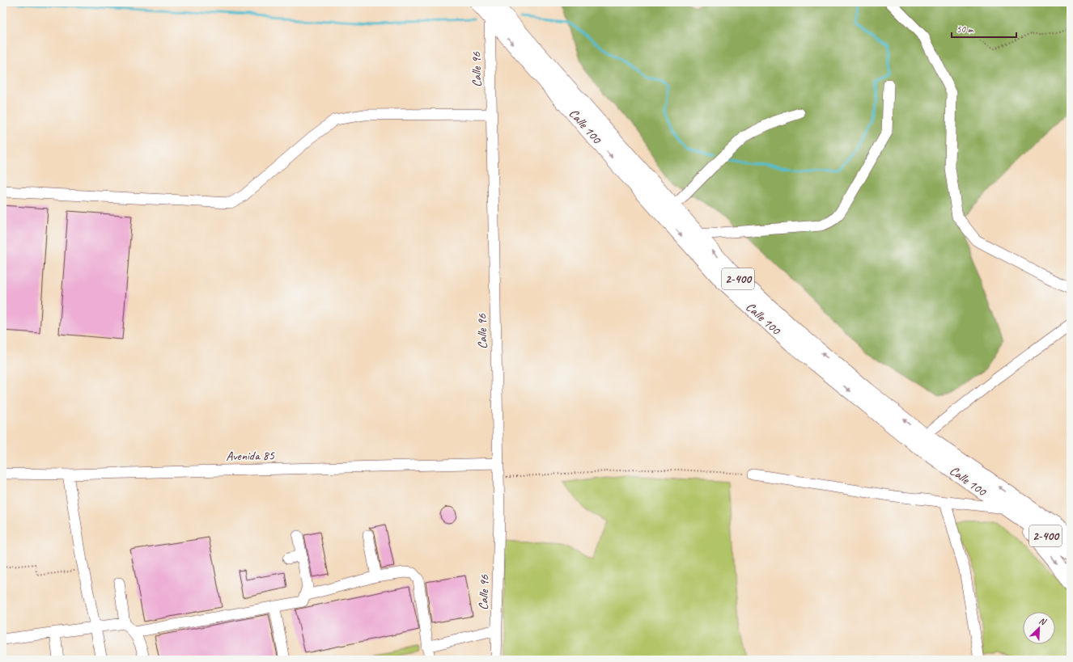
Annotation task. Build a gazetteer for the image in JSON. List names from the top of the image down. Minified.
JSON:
{"streets":{"highway":["Calle 100","2-400"],"street":["Calle 96","Avenida 85"]},"crossings":[["Calle 96","Calle 100"],["Calle 96","Avenida 85"]],"scale_bar":"50 m","north":"top right"}
